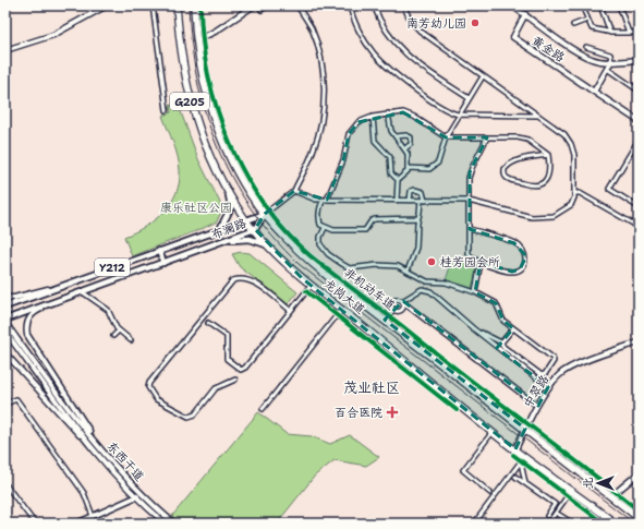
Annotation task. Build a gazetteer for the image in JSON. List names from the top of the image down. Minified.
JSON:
{"streets":{"highway":["G205","龙岗大道"],"main road":["黄金路","布澜路","Y212","中翠路","东西干道"],"cycle path":["非机动车道"]},"crossings":[["布澜路","龙岗大道"],["龙岗大道","中翠路"]],"districts":["茂业社区"],"parks":["康乐社区公园"],"places":{"other":["南芳幼儿园","桂芳园会所"],"health":["百合医院"]},"north":"left"}
